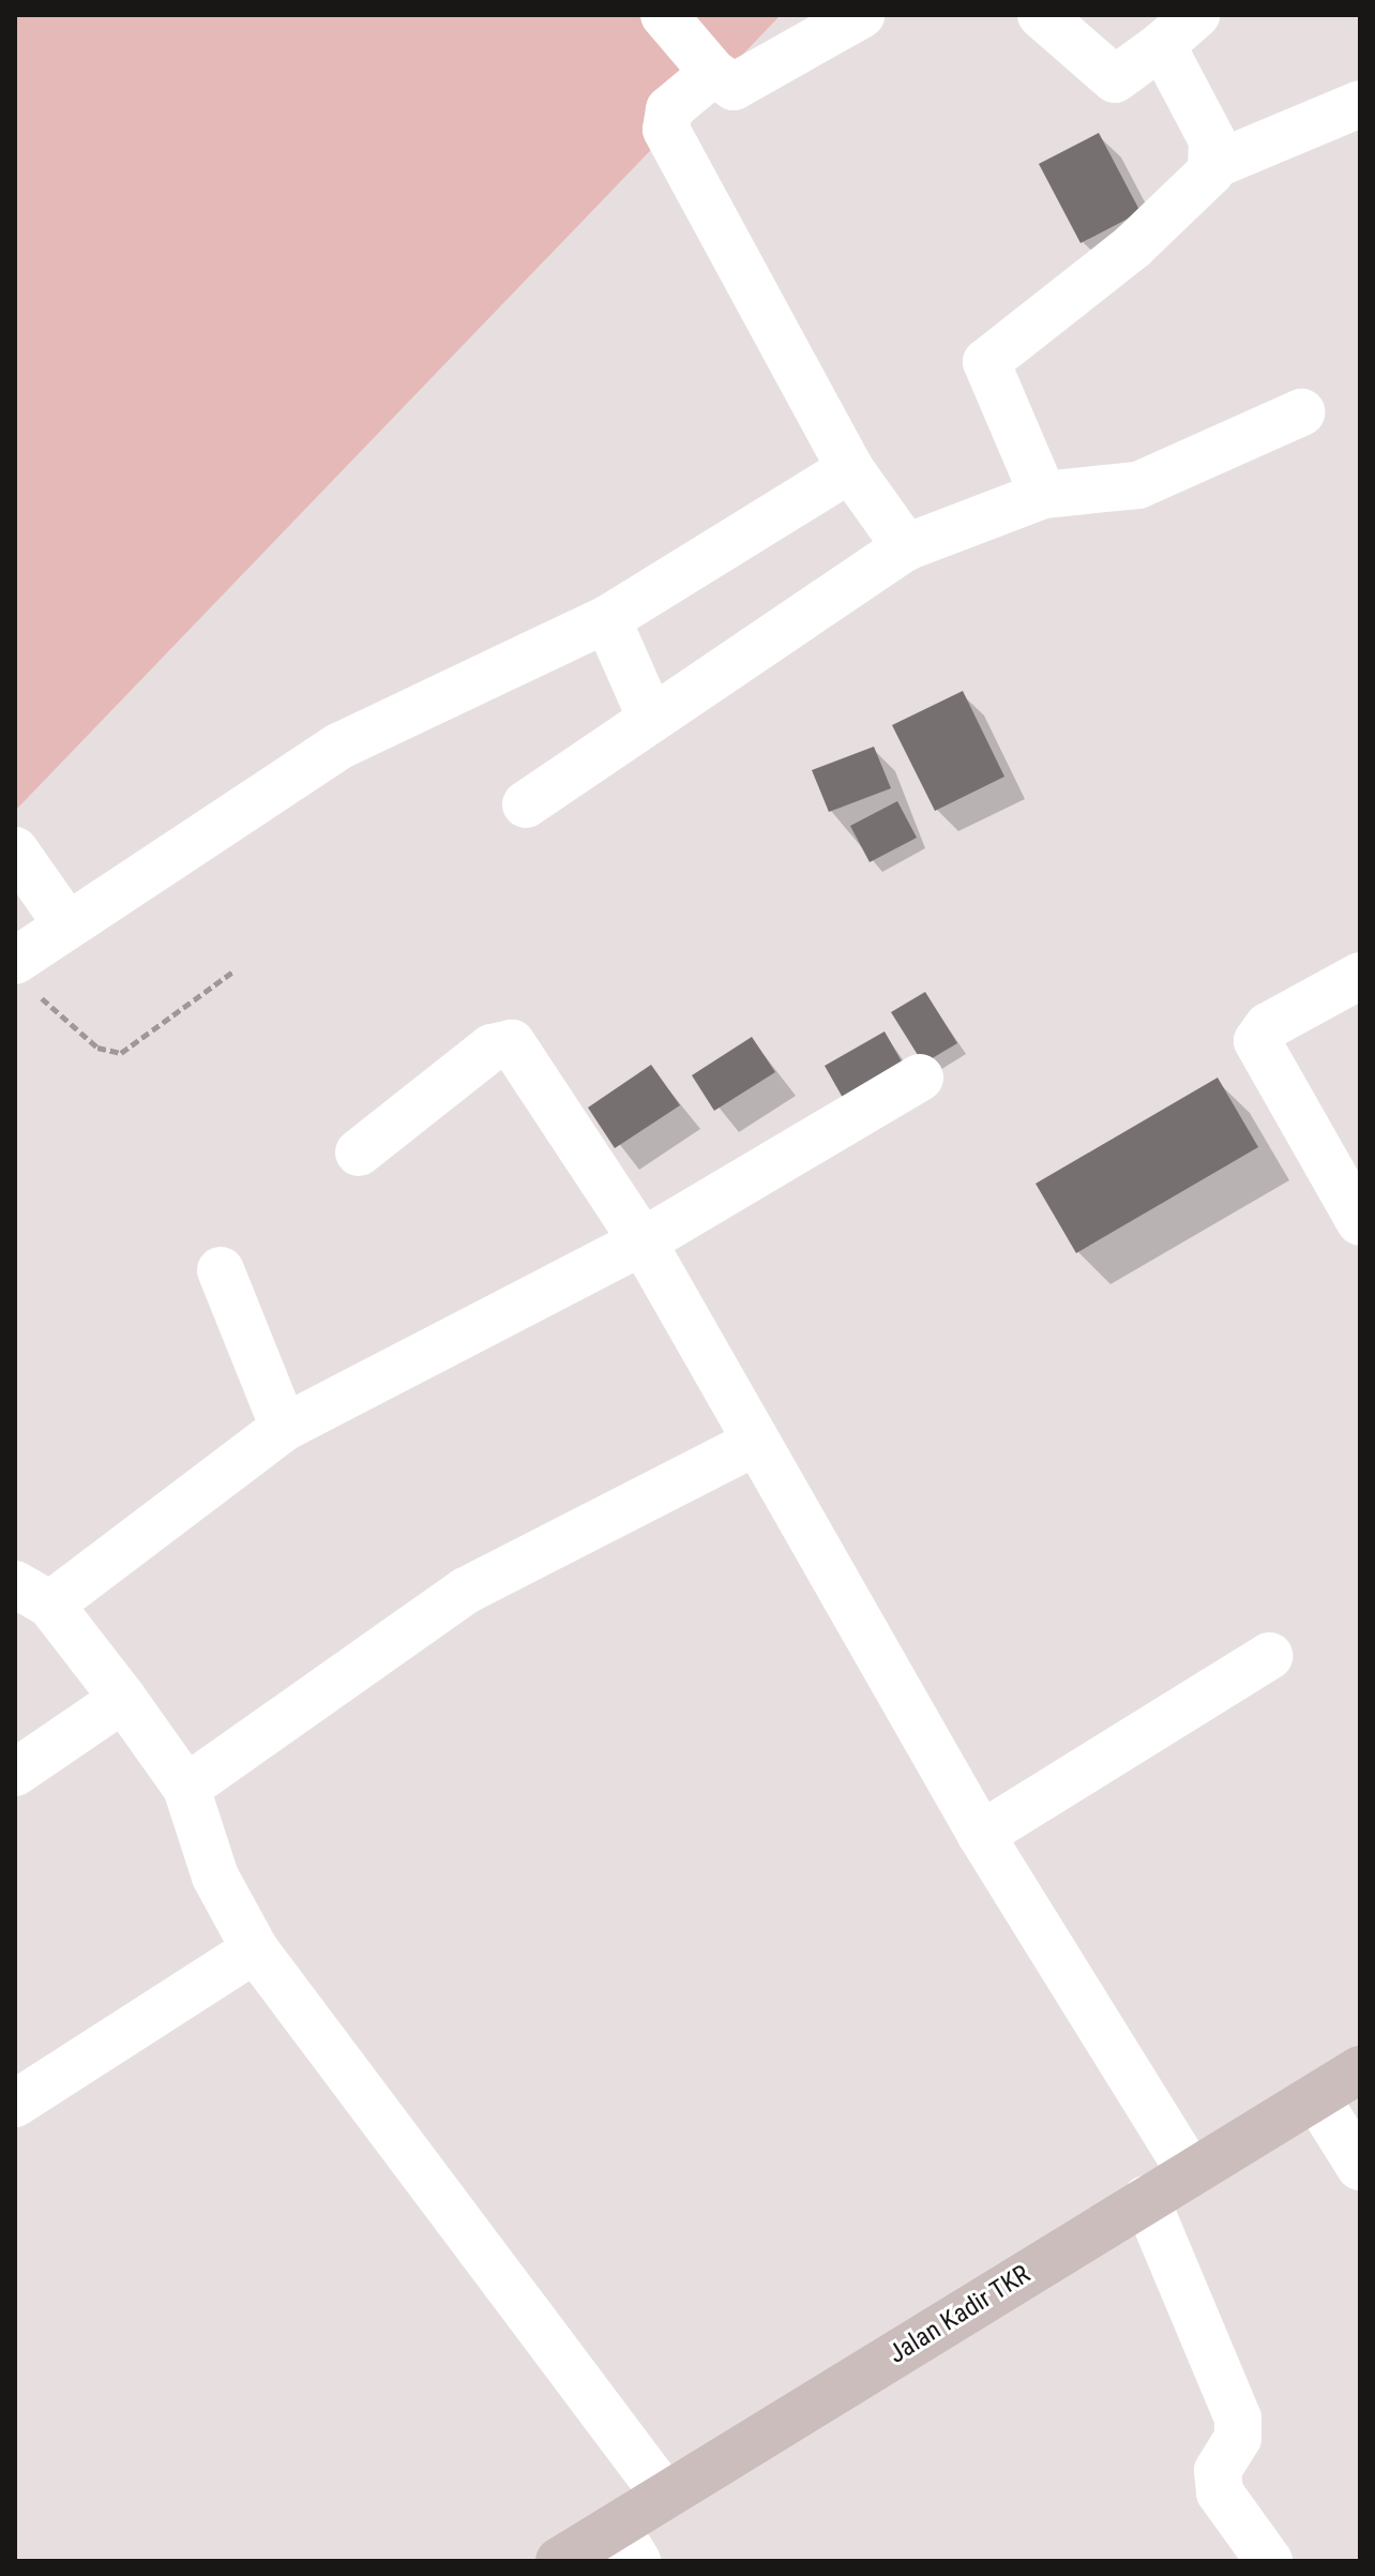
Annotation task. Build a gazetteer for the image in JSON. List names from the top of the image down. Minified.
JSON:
{"streets":{"street":["Jalan Kadir TKR"]}}
